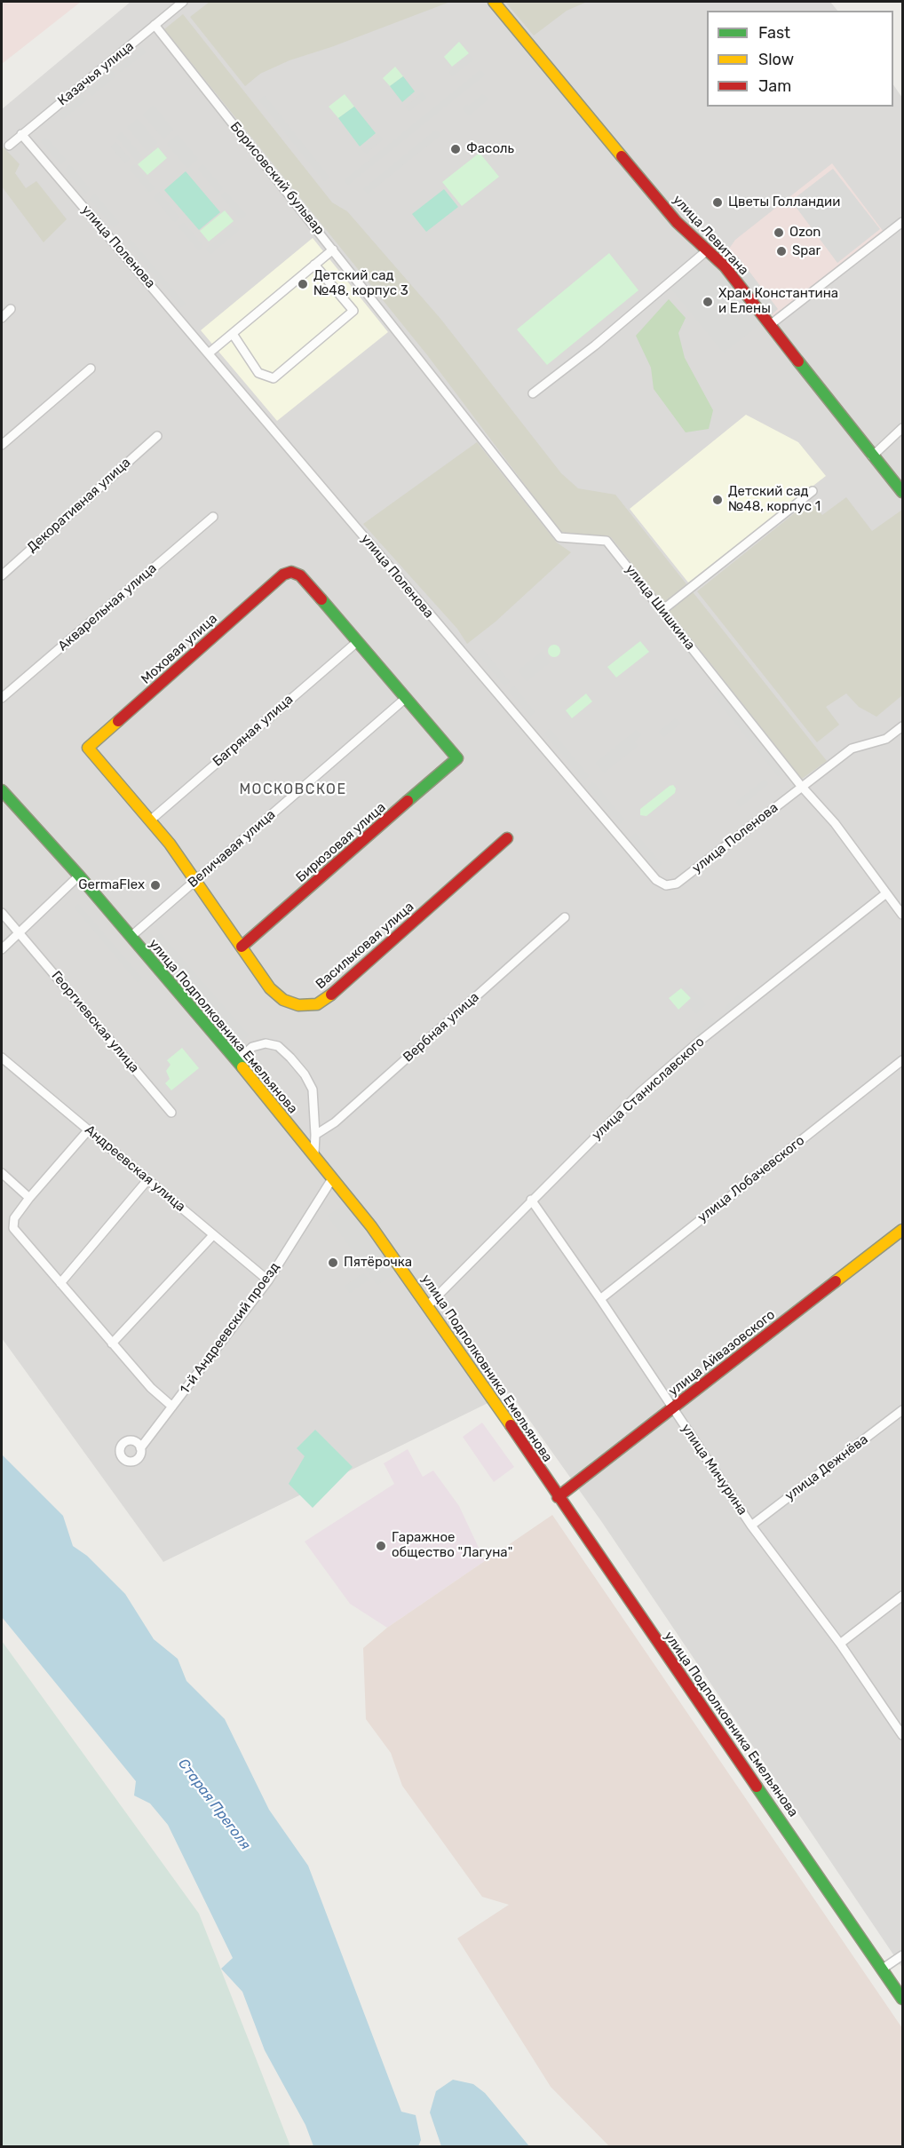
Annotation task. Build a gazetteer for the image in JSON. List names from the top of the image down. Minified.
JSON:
{"streets":{"street":["Казачья улица","Борисовский бульвар","улица Левитана","улица Поленова","Декоративная улица","Акварельная улица","улица Шишкина","Моховая улица","Багряная улица","Бирюзовая улица","Величавая улица","Васильковая улица","Георгиевская улица","улица Подполковника Емельянова","Вербная улица","улица Станиславского","Андреевская улица","улица Лобачевского","1-й Андреевский проезд","улица Айвазовского","улица Дежнёва","улица Мичурина"]},"crossings":[["Казачья улица","Борисовский бульвар"],["Казачья улица","улица Поленова"],["Борисовский бульвар","улица Шишкина"],["улица Поленова","улица Шишкина"],["улица Шишкина","улица Станиславского"],["Моховая улица","Багряная улица"],["Моховая улица","Бирюзовая улица"],["Моховая улица","Величавая улица"],["Моховая улица","Васильковая улица"],["Бирюзовая улица","Васильковая улица"],["Величавая улица","улица Подполковника Емельянова"],["улица Подполковника Емельянова","улица Станиславского"],["улица Подполковника Емельянова","1-й Андреевский проезд"],["улица Подполковника Емельянова","улица Айвазовского"],["улица Станиславского","улица Мичурина"],["Андреевская улица","1-й Андреевский проезд"],["улица Лобачевского","улица Мичурина"],["улица Айвазовского","улица Мичурина"],["улица Дежнёва","улица Мичурина"]],"districts":["МОСКОВСКОЕ"],"water":["Старая Преголя"],"places":["Фасоль","Цветы Голландии","Ozon","Spar","Детский сад №48, корпус 3","Храм Константина и Елены","Детский сад №48, корпус 1","GermaFlex","Пятёрочка","Гаражное общество \"Лагуна\""],"legend":["Fast","Slow","Jam"]}
